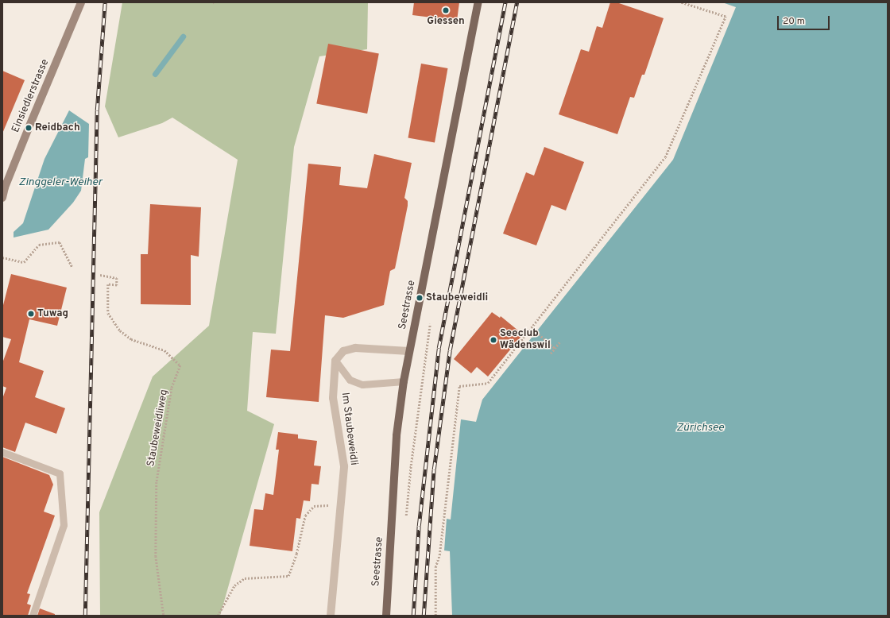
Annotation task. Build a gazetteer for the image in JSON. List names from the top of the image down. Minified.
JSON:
{"streets":{"main road":["Einsiedlerstrasse","Seestrasse"],"street":["Im Staubeweidli"],"path":["Staubeweidliweg"]},"water":["Zinggeler-Weiher","Zürichsee"],"places":["Giessen","Reidbach","Staubeweidli","Tuwag","Seeclub Wädenswil"],"scale_bar":"20 m"}
